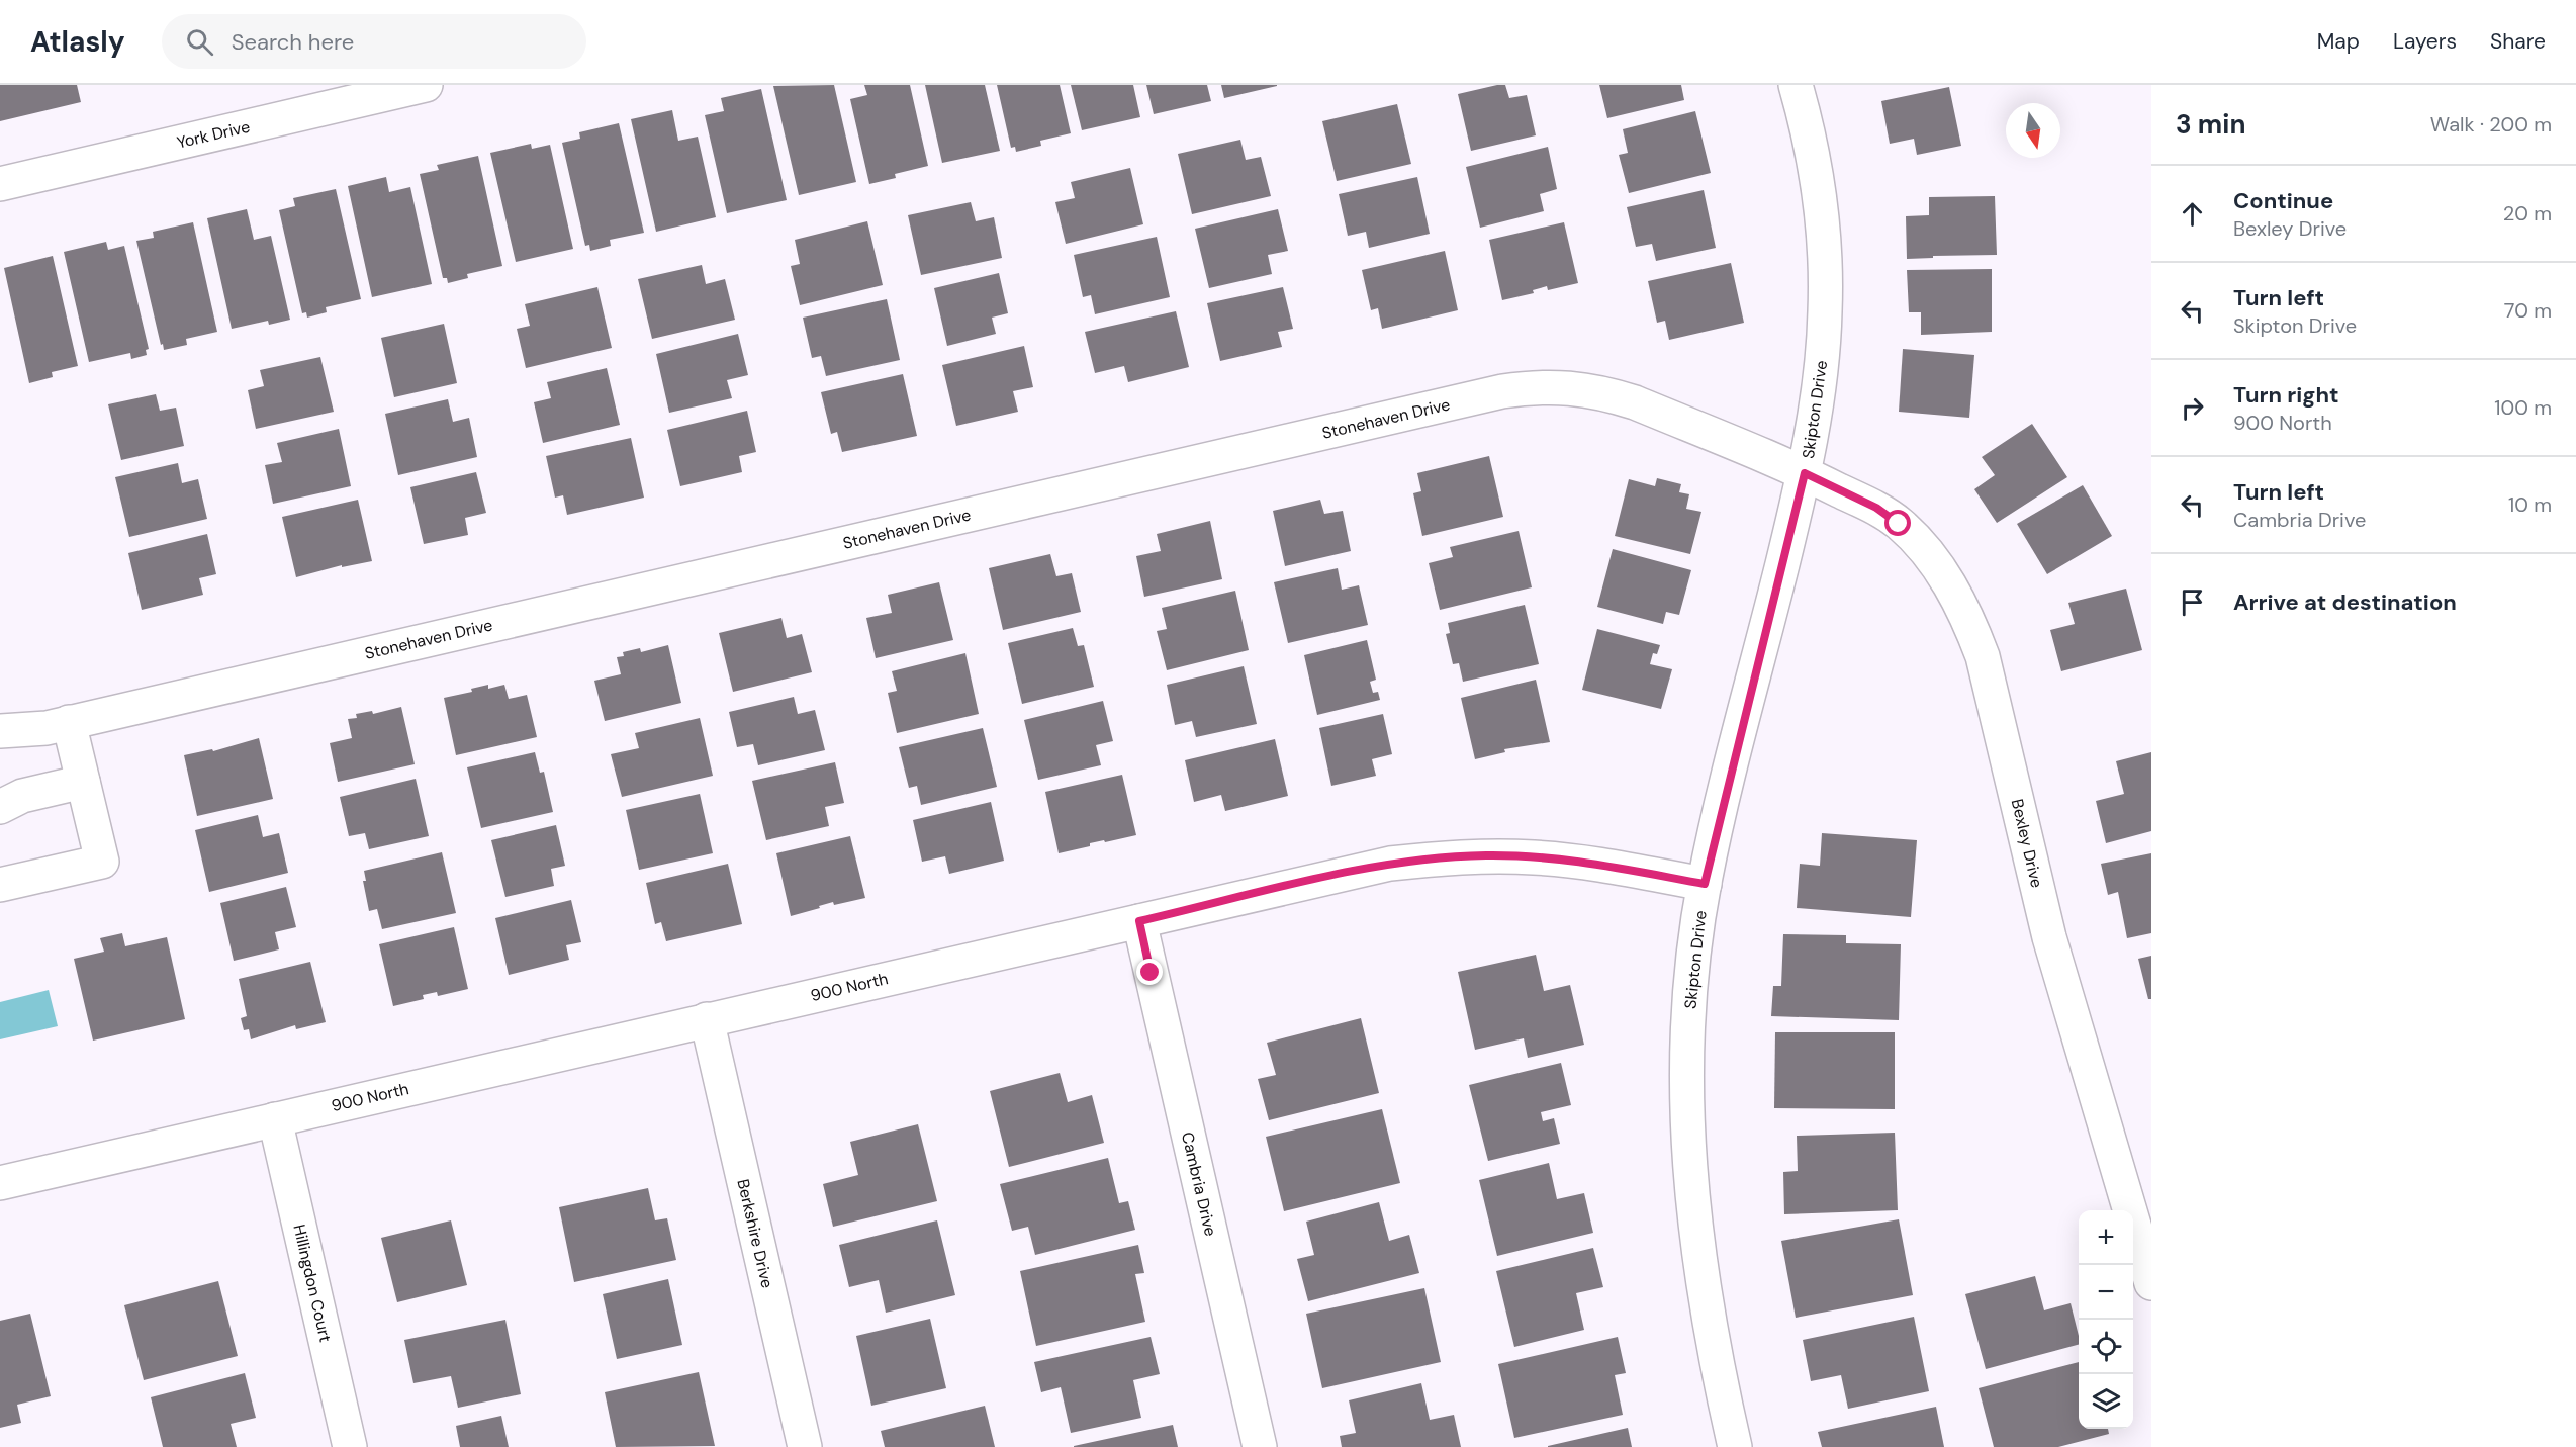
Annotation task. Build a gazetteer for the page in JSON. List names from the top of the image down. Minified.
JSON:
{"streets":{"street":["York Drive","Skipton Drive","Stonehaven Drive","Bexley Drive","900 North","Cambria Drive","Berkshire Drive","Hillingdon Court"]},"crossings":[["Skipton Drive","Stonehaven Drive"],["Skipton Drive","Bexley Drive"],["Skipton Drive","900 North"],["Stonehaven Drive","Bexley Drive"],["900 North","Cambria Drive"],["900 North","Berkshire Drive"],["900 North","Hillingdon Court"]],"north":"bottom","page":{"header":"Atlasly","search":"Search here","nav":["Map","Layers","Share"],"heading":["3 min","Walk · 200 m"],"list":[["Continue","Bexley Drive","20 m"],["Turn left","Skipton Drive","70 m"],["Turn right","900 North","100 m"],["Turn left","Cambria Drive","10 m"],"Arrive at destination"],"map_buttons":["+","−"]}}
